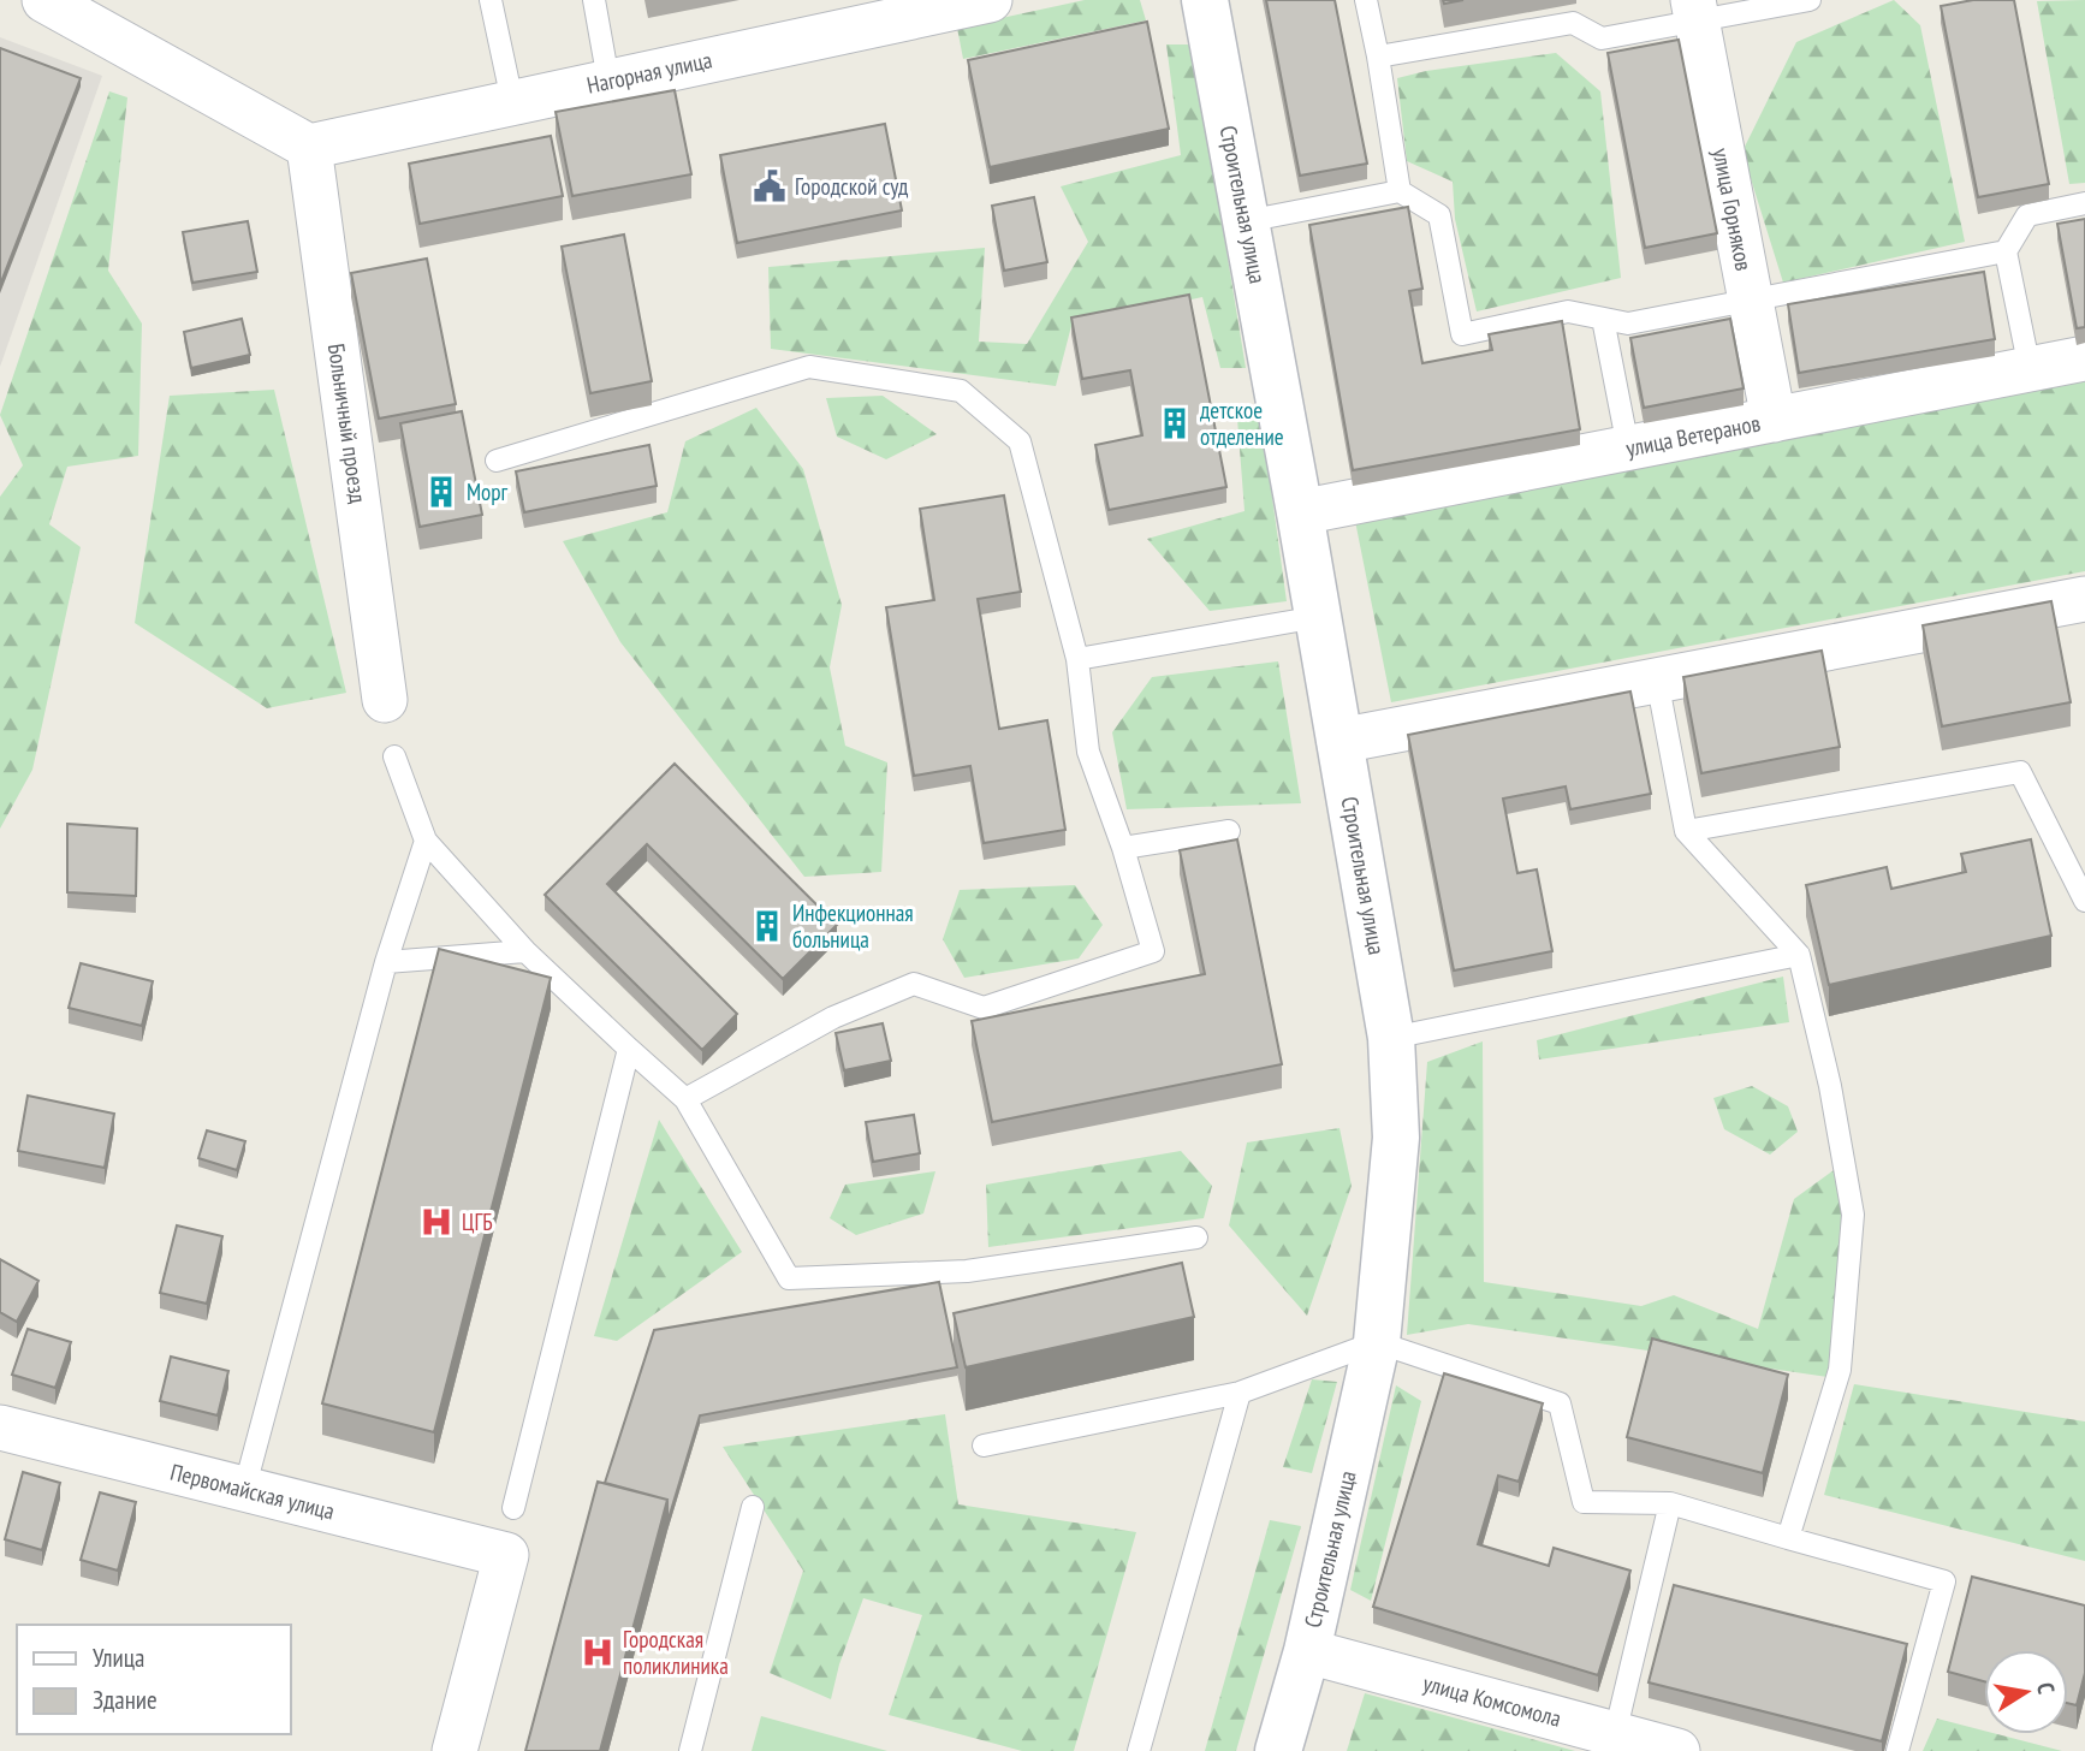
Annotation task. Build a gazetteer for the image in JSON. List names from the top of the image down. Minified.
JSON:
{"streets":{"street":["Нагорная улица","Строительная улица","улица Горняков","Больничный проезд","улица Ветеранов","Первомайская улица","улица Комсомола"]},"crossings":[["Нагорная улица","Больничный проезд"],["Строительная улица","улица Ветеранов"],["Строительная улица","улица Комсомола"],["улица Горняков","улица Ветеранов"]],"places":{"public building":["Городской суд"],"building":["детское отделение","Морг","Инфекционная больница"],"hospital":["ЦГБ","Городская поликлиника"]},"legend":["Улица","Здание"],"north":"right"}
